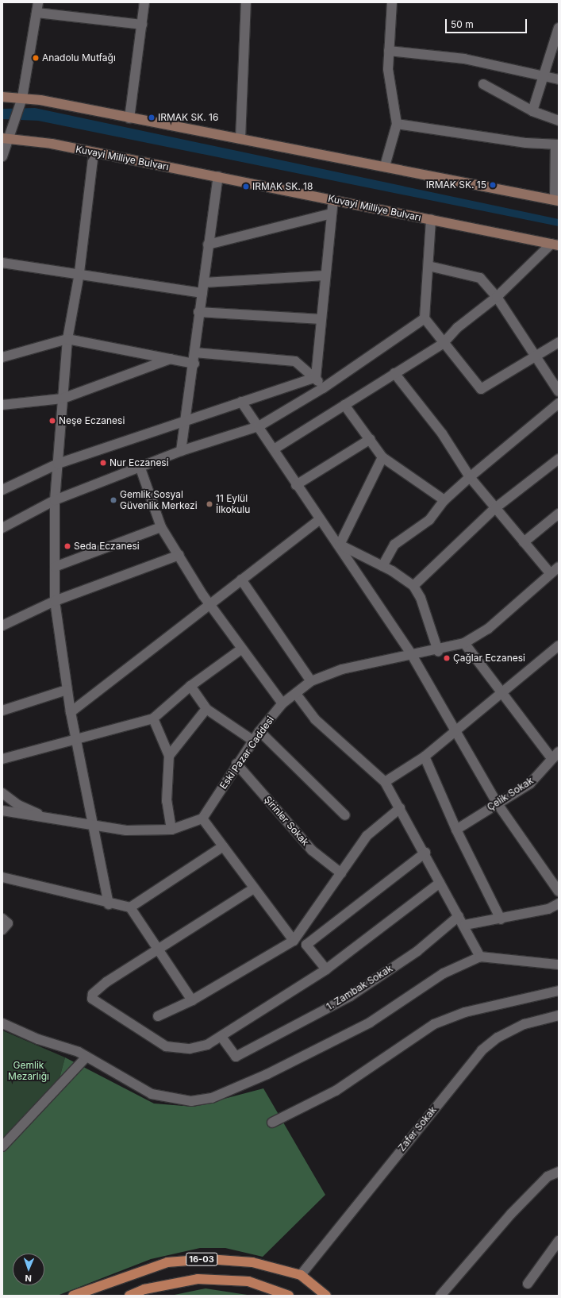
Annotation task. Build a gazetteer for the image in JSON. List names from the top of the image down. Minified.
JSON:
{"streets":{"main road":["Kuvayi Milliye Bulvarı","16-03"],"street":["Eski Pazar Caddesi","Çelik Sokak","Şirinler Sokak","1. Zambak Sokak","Zafer Sokak"]},"crossings":[["Eski Pazar Caddesi","Şirinler Sokak"],["Zafer Sokak","16-03"]],"parks":["Gemlik Mezarlığı"],"places":["Anadolu Mutfağı","IRMAK SK. 16","IRMAK SK. 15","IRMAK SK. 18","Neşe Eczanesi","Nur Eczanesi","Gemlik Sosyal Güvenlik Merkezi","11 Eylül İlkokulu","Seda Eczanesi","Çağlar Eczanesi"],"scale_bar":"50 m","north":"bottom"}
